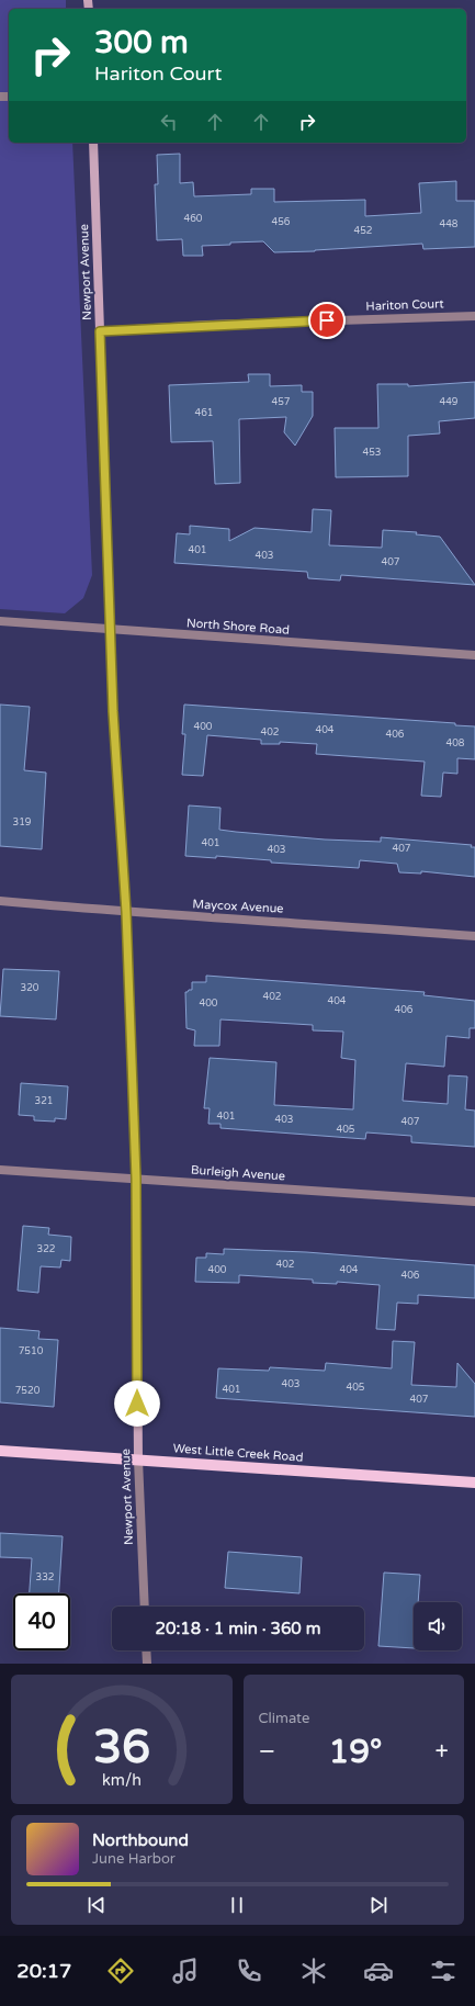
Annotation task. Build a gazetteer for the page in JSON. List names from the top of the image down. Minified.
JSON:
{"streets":{"main road":["West Little Creek Road"],"street":["Newport Avenue","Hariton Court","North Shore Road","Maycox Avenue","Burleigh Avenue"]},"crossings":[["Newport Avenue","Hariton Court"],["Newport Avenue","North Shore Road"],["Newport Avenue","Maycox Avenue"],["Newport Avenue","Burleigh Avenue"],["Newport Avenue","West Little Creek Road"]],"house_numbers":["460","456","448","452","457","449","461","453","401","403","407","400","404","402","406","408","319","401","407","403","320","402","404","400","406","321","401","403","407","405","322","402","400","404","406","7510","403","405","401","7520","407","332"],"page":{"turn":["300 m","Hariton Court"],"limit":"40","trip":"20:18 · 1 min · 360 m","tile":"Climate","heat":["−","19°","+"],"song":["Northbound","June Harbor"],"tabs":"20:17","gauge":["36","km/h"]}}
